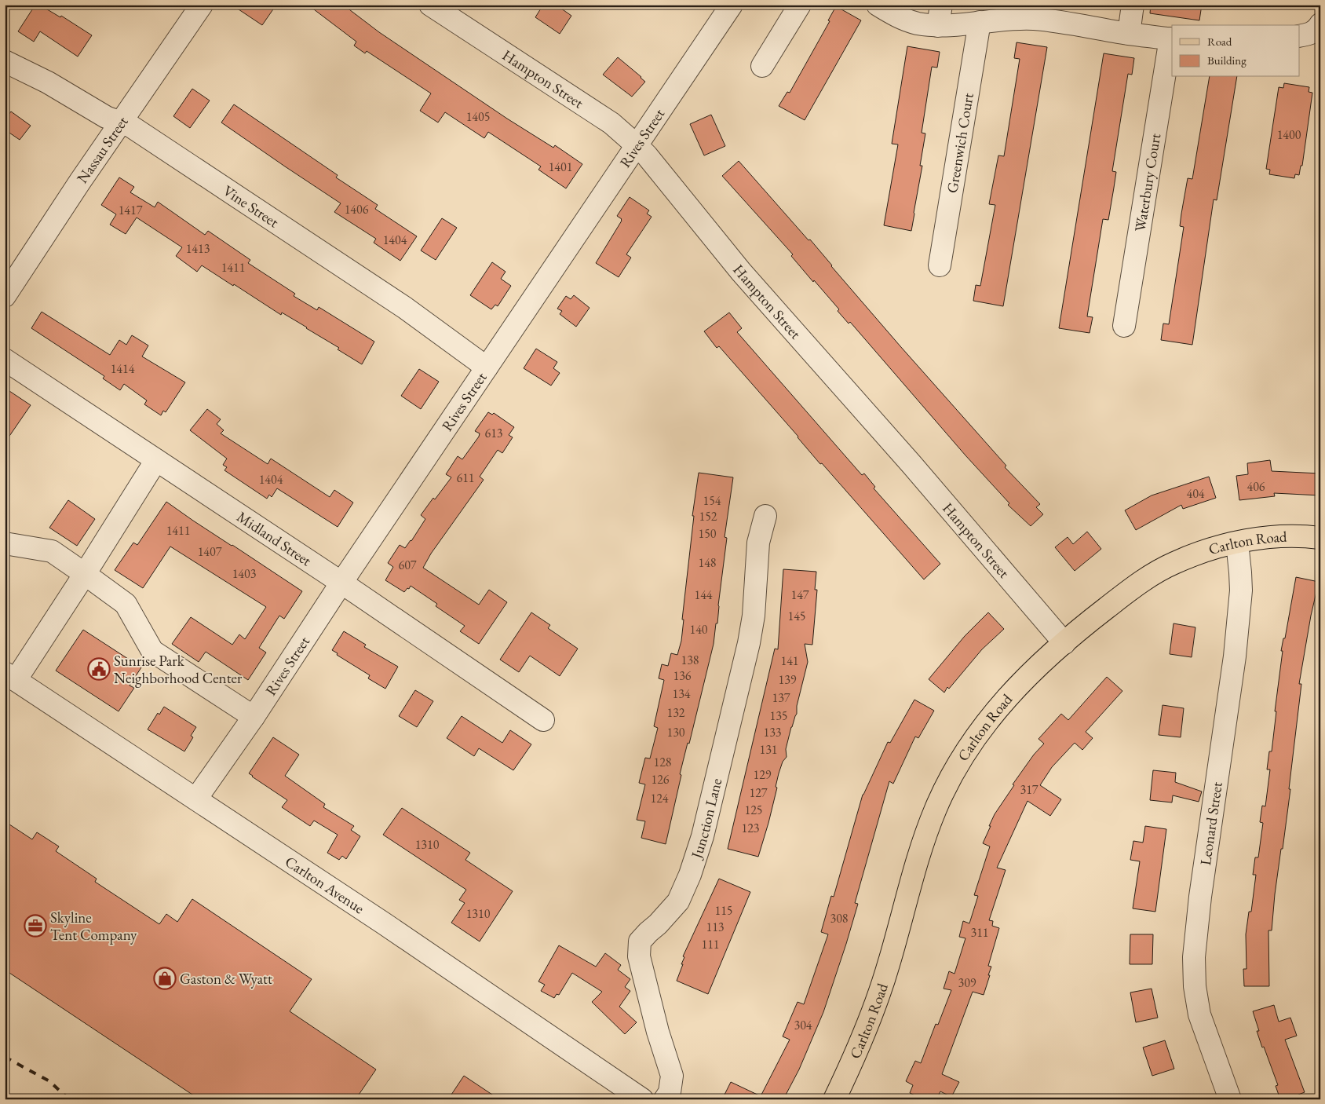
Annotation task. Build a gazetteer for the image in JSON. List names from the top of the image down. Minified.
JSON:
{"streets":{"main road":["Carlton Road"],"street":["Hampton Street","Rives Street","Greenwich Court","Nassau Street","Waterbury Court","Vine Street","Midland Street","Junction Lane","Leonard Street","Carlton Avenue"]},"crossings":[["Hampton Street","Rives Street"],["Hampton Street","Carlton Road"],["Rives Street","Vine Street"],["Rives Street","Midland Street"],["Rives Street","Carlton Avenue"],["Nassau Street","Vine Street"],["Carlton Road","Leonard Street"]],"places":{"public building":["Sunrise Park Neighborhood Center"],"office":["Skyline Tent Company"],"shop":["Gaston & Wyatt"]},"house_numbers":["1405","1400","1401","1406","1417","1404","1413","1411","1414","613","611","1404","406","404","154","152","1411","150","1407","148","607","1403","144","147","145","140","138","141","136","139","134","137","132","135","130","133","131","128","129","126","317","127","124","125","123","1310","115","1310","308","113","311","111","309","304"],"legend":["Road","Building"]}
